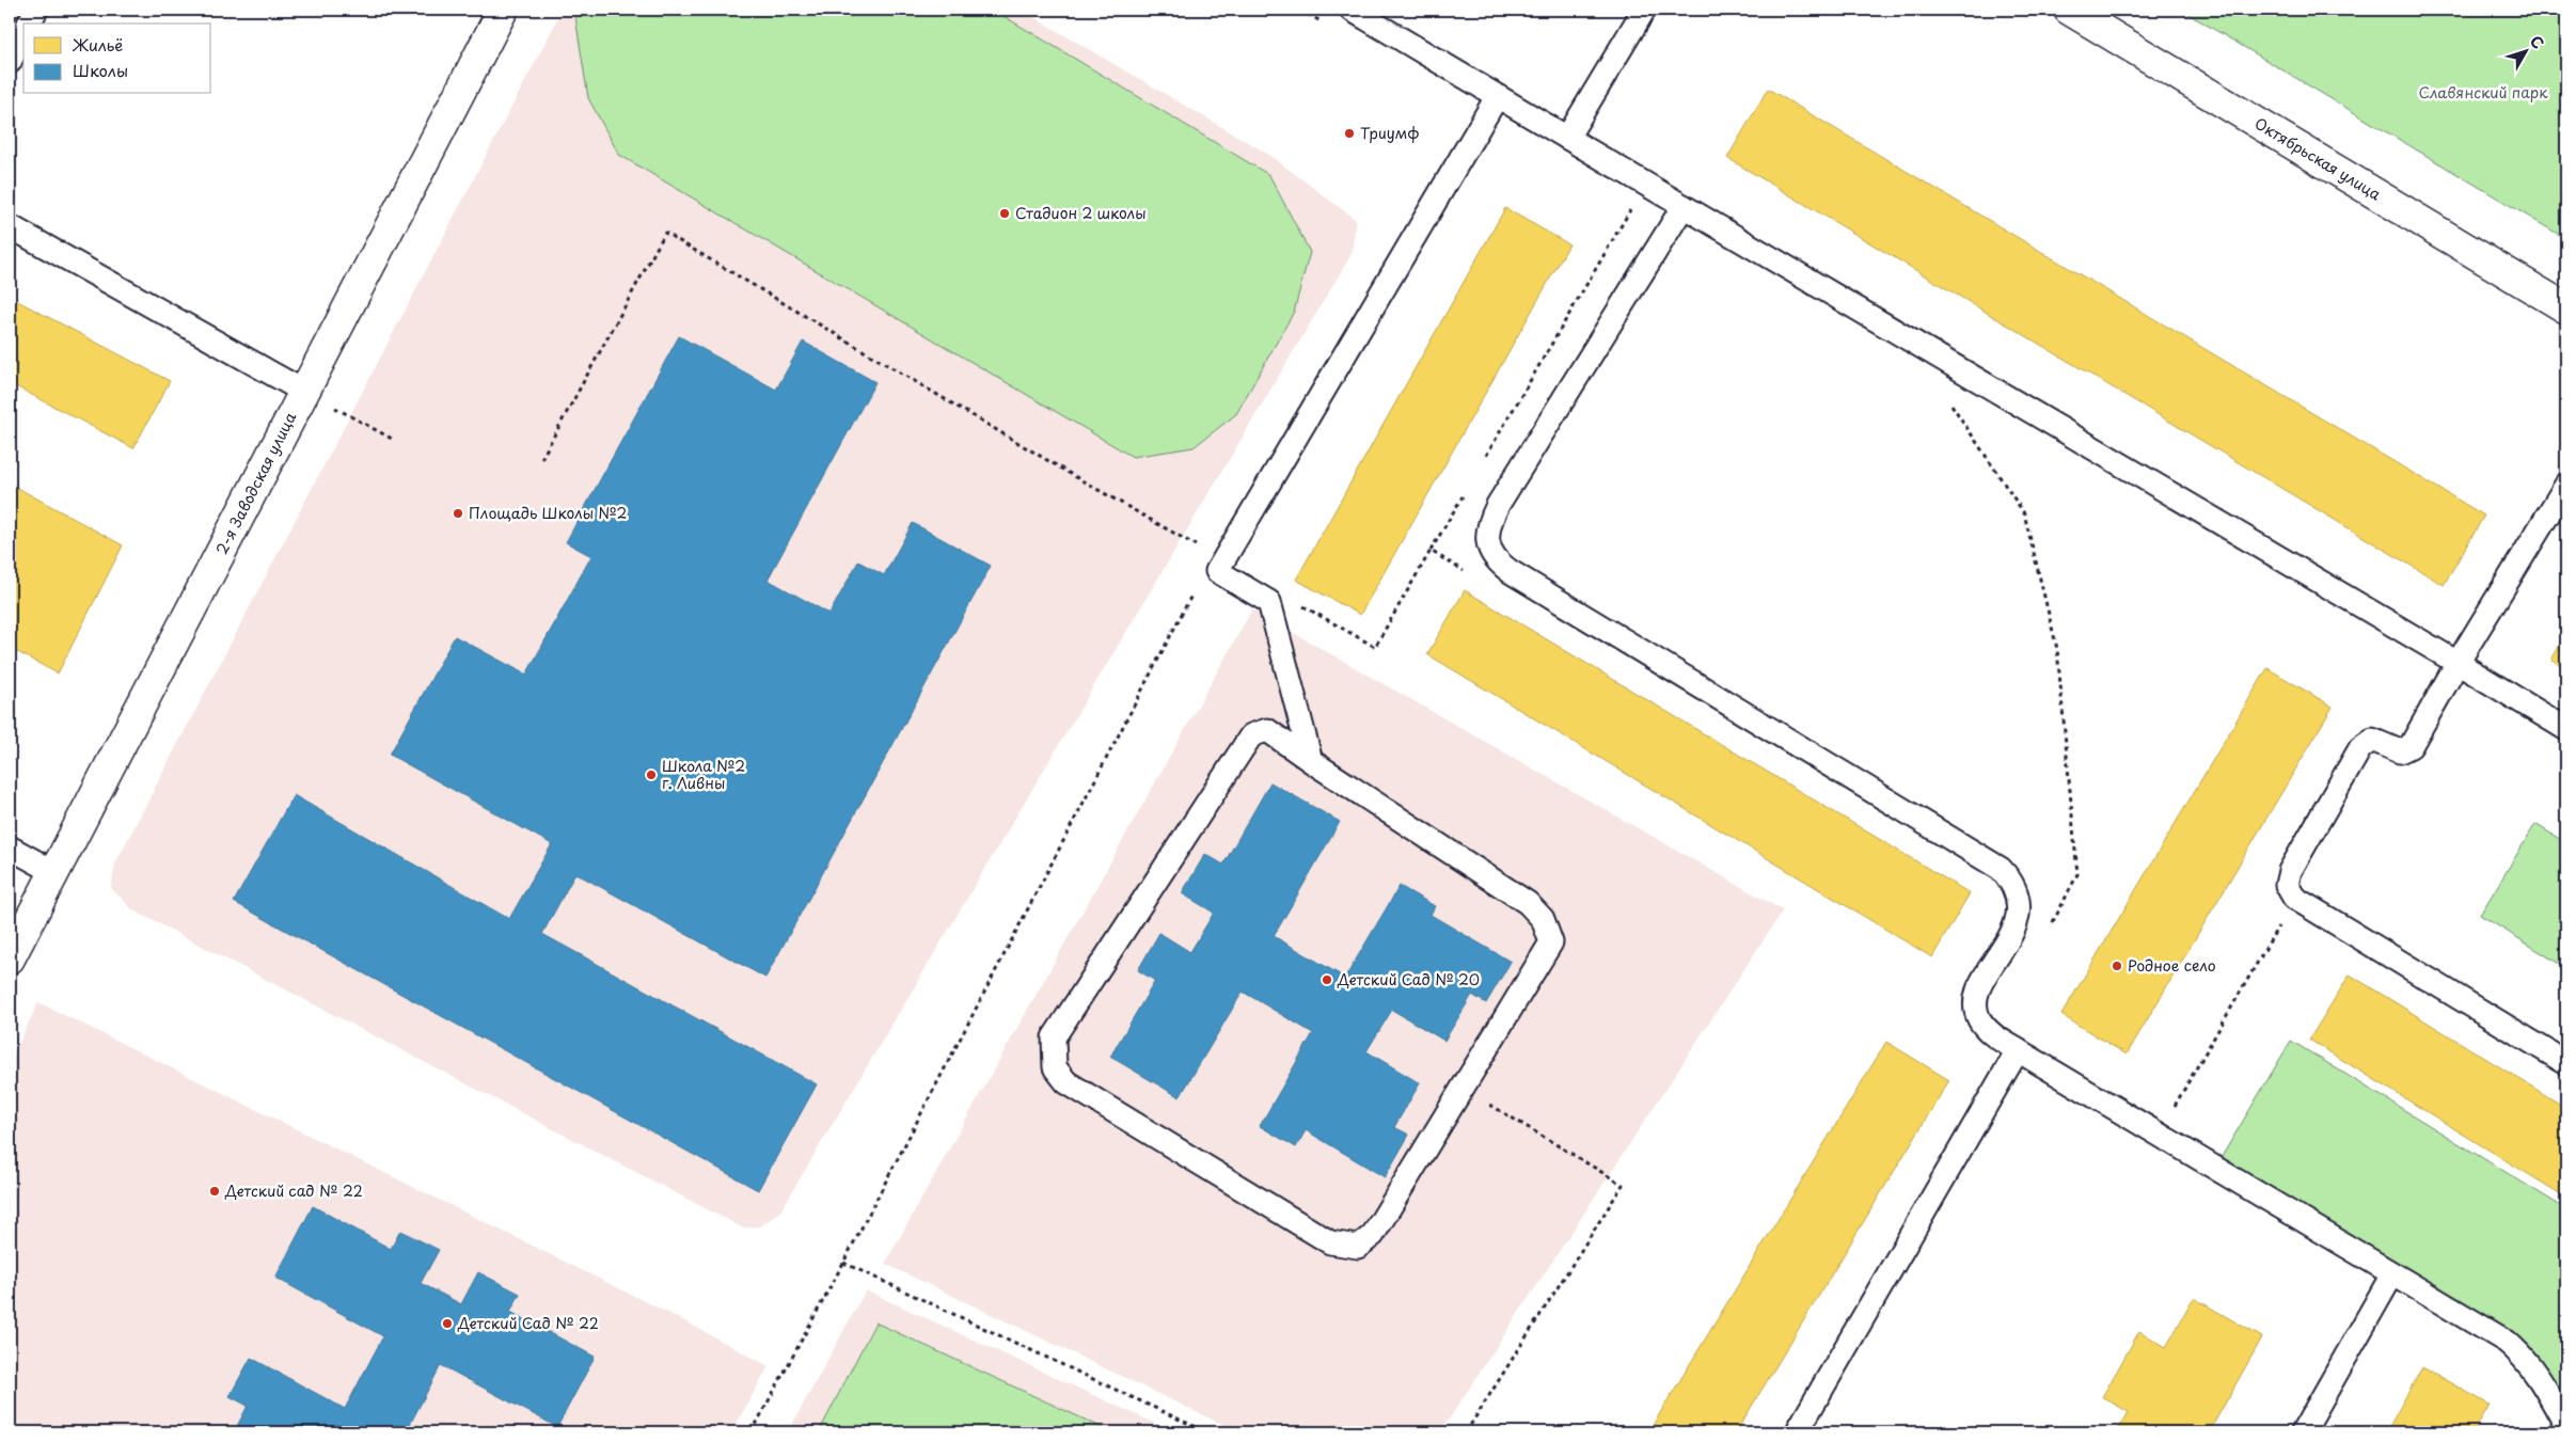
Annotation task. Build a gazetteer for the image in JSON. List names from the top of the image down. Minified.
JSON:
{"streets":{"street":["Октябрьская улица","2-я Заводская улица"]},"parks":["Славянский парк"],"places":["Триумф","Стадион 2 школы","Площадь Школы №2","Школа №2 г. Ливны","Родное село","Детский Сад № 20","Детский сад № 22","Детский Сад № 22"],"legend":["Жильё","Школы"],"north":"top right"}
